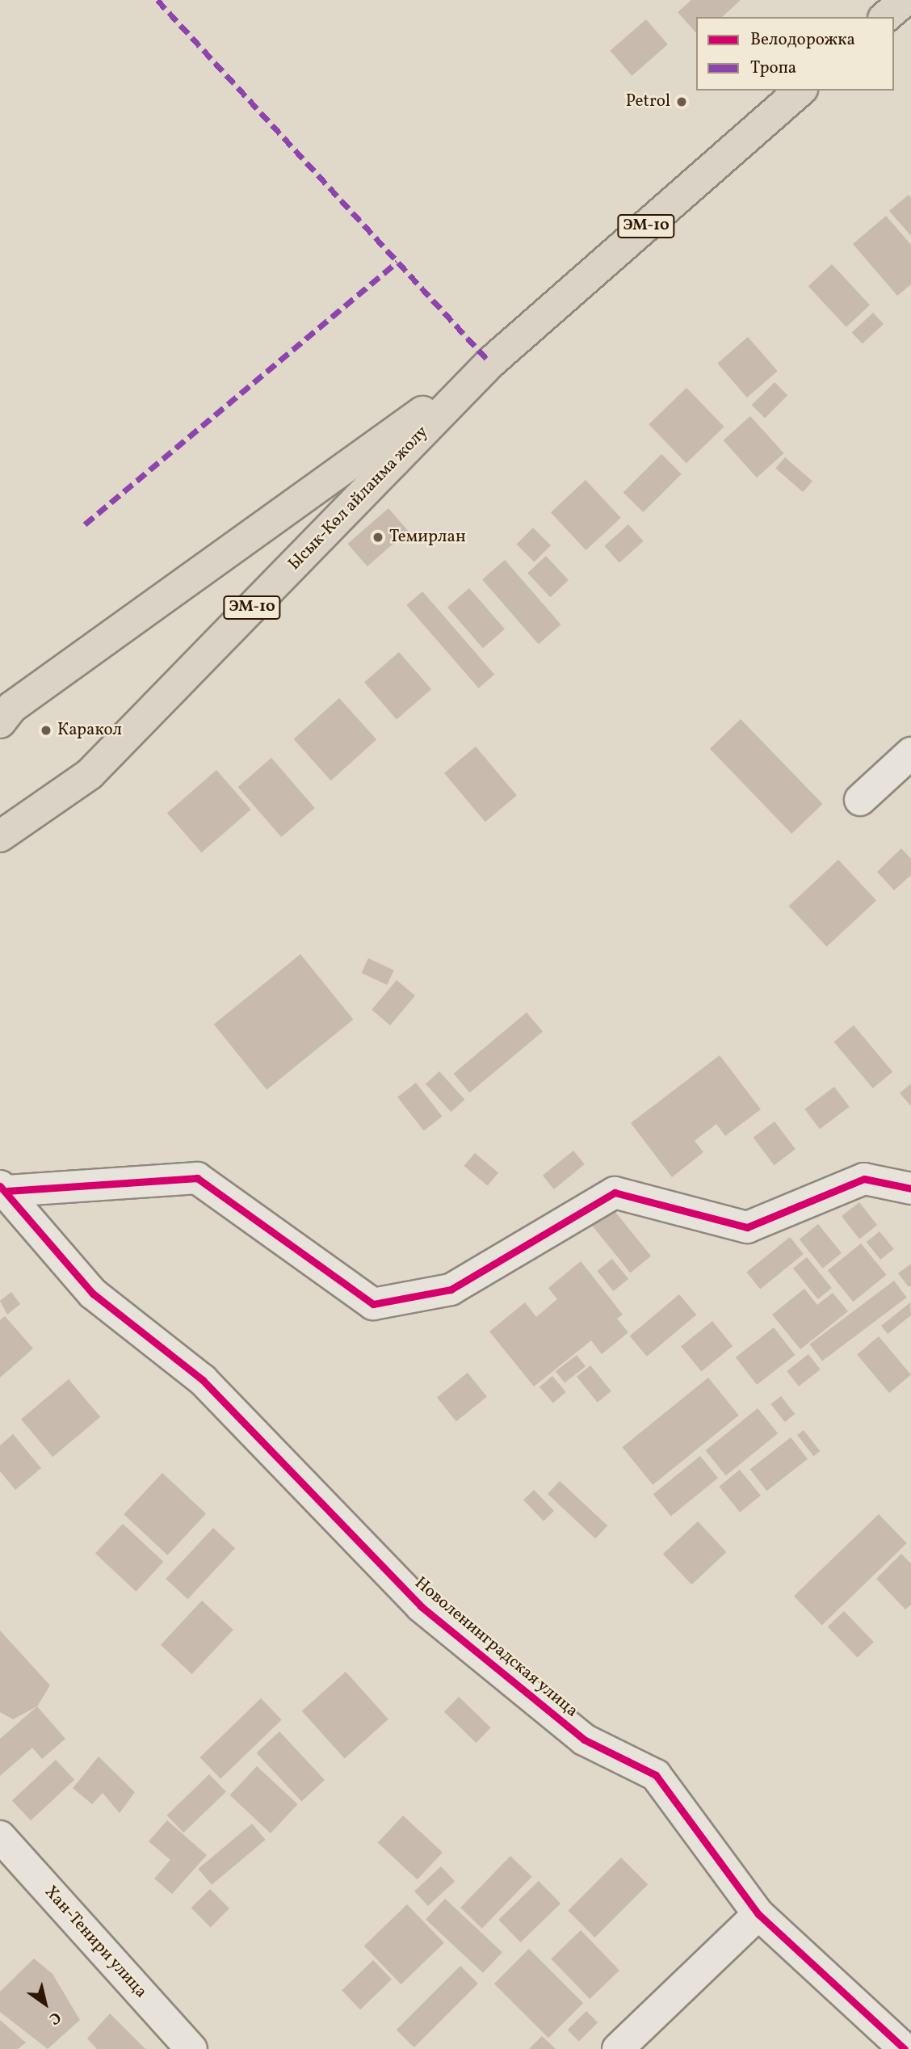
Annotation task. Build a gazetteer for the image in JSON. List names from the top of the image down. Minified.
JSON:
{"streets":{"highway":["ЭМ-10","Ысык-Көл айланма жолу"],"street":["Новоленинградская улица","Хан-Тенири улица"]},"places":["Petrol","Темирлан","Каракол"],"legend":["Велодорожка","Тропа"],"north":"bottom right"}
